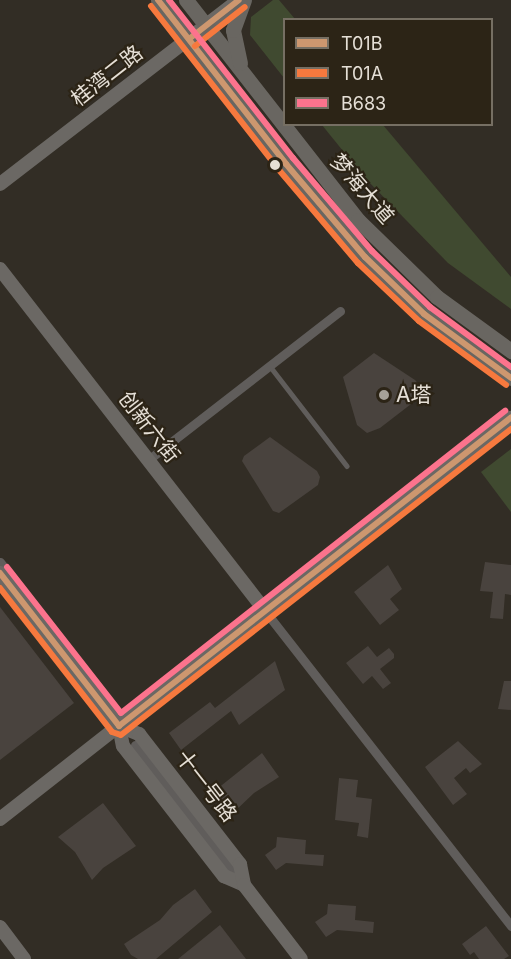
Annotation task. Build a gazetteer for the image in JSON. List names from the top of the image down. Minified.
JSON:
{"streets":{"main road":["梦海大道"],"street":["桂湾二路","创新六街","十一号路"]},"crossings":[["桂湾二路","梦海大道"]],"places":["A塔"],"lines":["transit line T01B","transit line B683","transit line T01A"],"legend":["T01B","T01A","B683"]}
